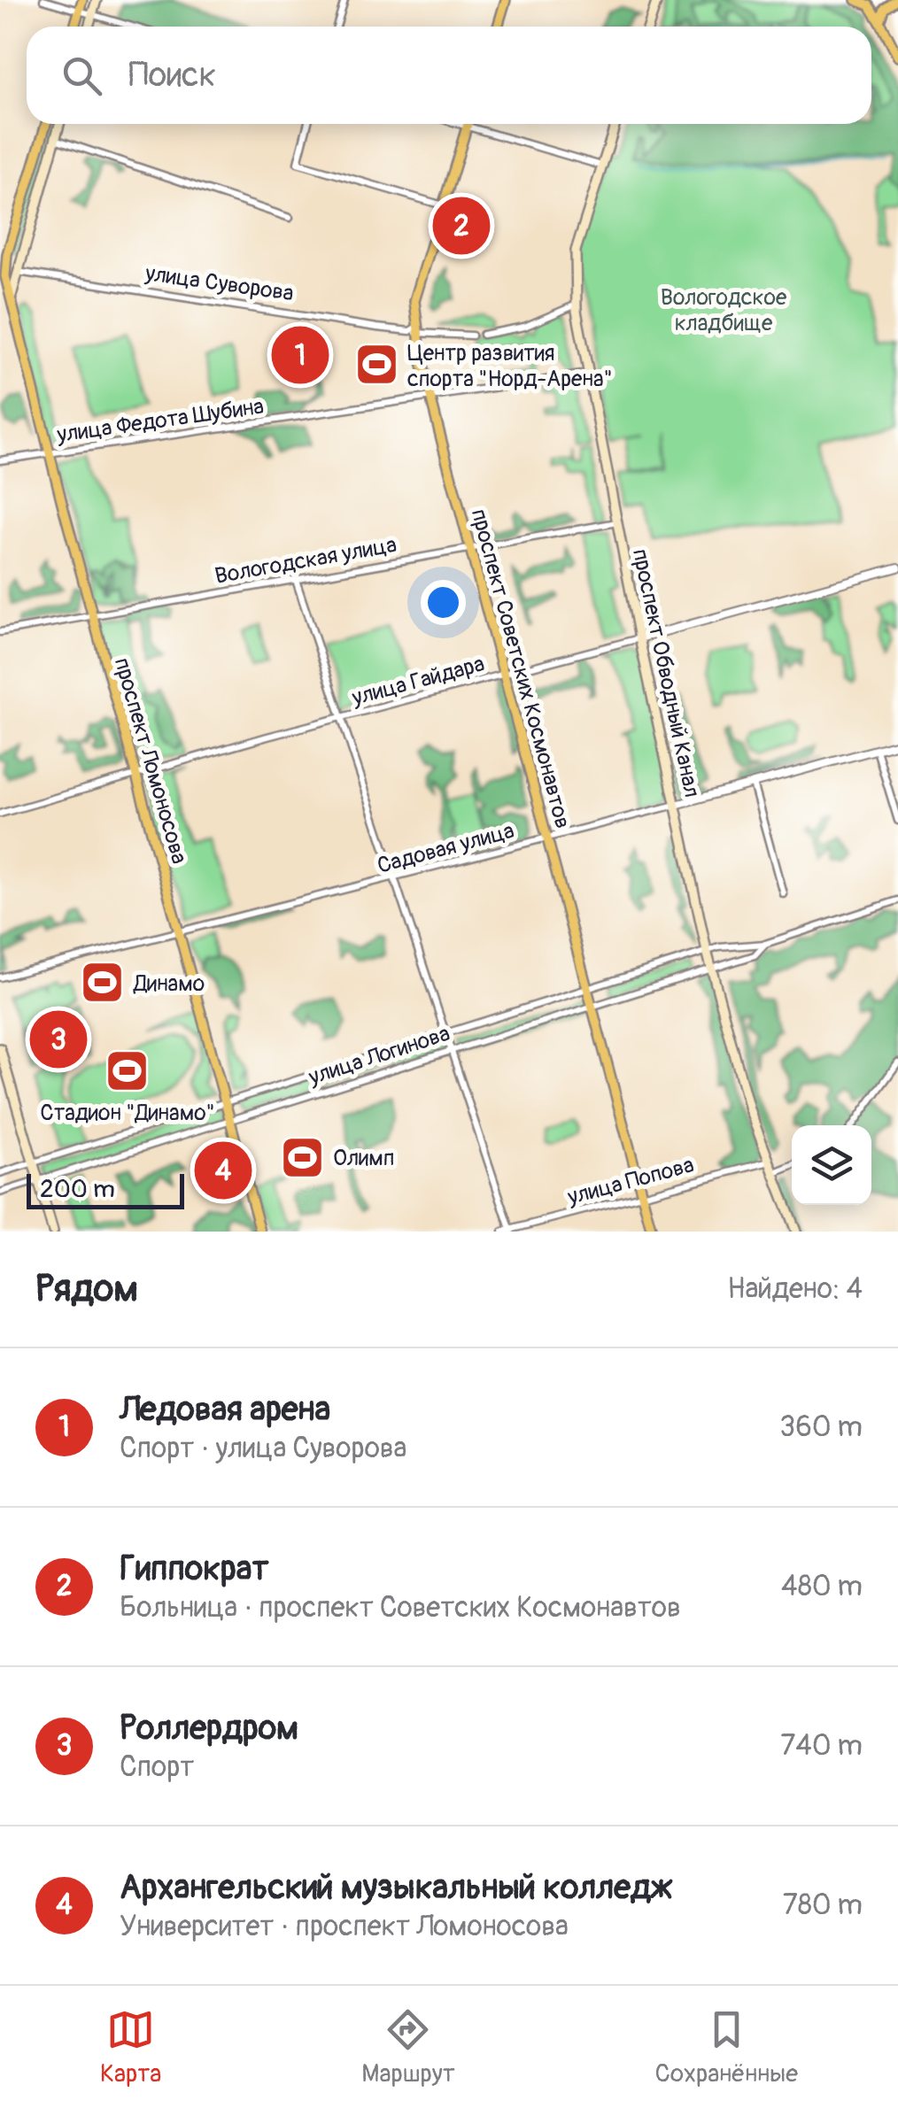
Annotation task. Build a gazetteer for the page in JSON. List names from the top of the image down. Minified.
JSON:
{"streets":{"main road":["проспект Советских Космонавтов","проспект Обводный Канал","проспект Ломоносова"],"street":["улица Суворова","улица Федота Шубина","Вологодская улица","улица Гайдара","Садовая улица","улица Логинова","улица Попова"]},"crossings":[["улица Суворова","проспект Советских Космонавтов"],["улица Суворова","проспект Ломоносова"],["улица Федота Шубина","проспект Советских Космонавтов"],["улица Федота Шубина","проспект Обводный Канал"],["улица Федота Шубина","проспект Ломоносова"],["Вологодская улица","проспект Советских Космонавтов"],["Вологодская улица","проспект Обводный Канал"],["Вологодская улица","проспект Ломоносова"],["проспект Советских Космонавтов","улица Гайдара"],["проспект Советских Космонавтов","Садовая улица"],["проспект Советских Космонавтов","улица Логинова"],["проспект Советских Космонавтов","улица Попова"],["проспект Обводный Канал","улица Гайдара"],["проспект Обводный Канал","Садовая улица"],["проспект Обводный Канал","улица Логинова"],["проспект Обводный Канал","улица Попова"],["улица Гайдара","проспект Ломоносова"],["проспект Ломоносова","Садовая улица"],["проспект Ломоносова","улица Логинова"]],"parks":["Вологодское кладбище"],"places":{"sports":["Центр развития спорта \"Норд-Арена\"","Динамо","Стадион \"Динамо\"","Олимп"]},"scale_bar":"200 m","page":{"search":"Поиск","pins":["2","1","3","4"],"scale":"200 m","heading":["Рядом","Найдено: 4"],"list":[{"mark":"1","name":"Ледовая арена","note":"Спорт · улица Суворова","value":"360 m"},{"mark":"2","name":"Гиппократ","note":"Больница · проспект Советских Космонавтов","value":"480 m"},{"mark":"3","name":"Роллердром","note":"Спорт","value":"740 m"},{"mark":"4","name":"Архангельский музыкальный колледж","note":"Университет · проспект Ломоносова","value":"780 m"}],"nav":["Карта","Маршрут","Сохранённые"]}}
